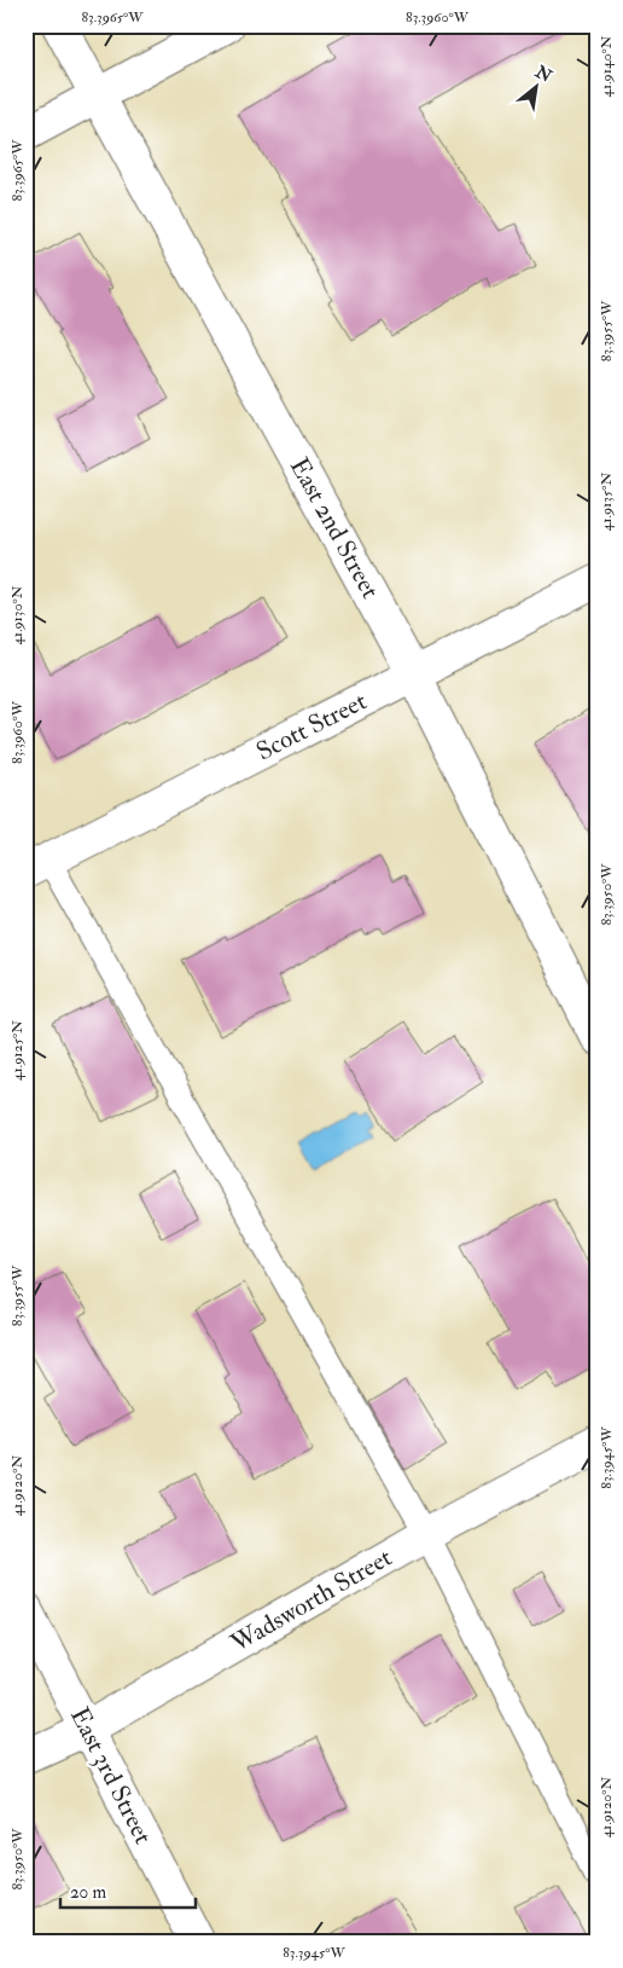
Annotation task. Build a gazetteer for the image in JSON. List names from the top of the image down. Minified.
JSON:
{"streets":{"street":["East 2nd Street","Scott Street","Wadsworth Street","East 3rd Street"]},"crossings":[["East 2nd Street","Scott Street"],["Wadsworth Street","East 3rd Street"]],"scale_bar":"20 m","north":"top right","coordinates":["83.3965°W","83.3960°W","41.9140°N","83.3955°W","41.9135°N","41.9130°N","83.3950°W","41.9125°N","83.3945°W","41.9120°N"]}
